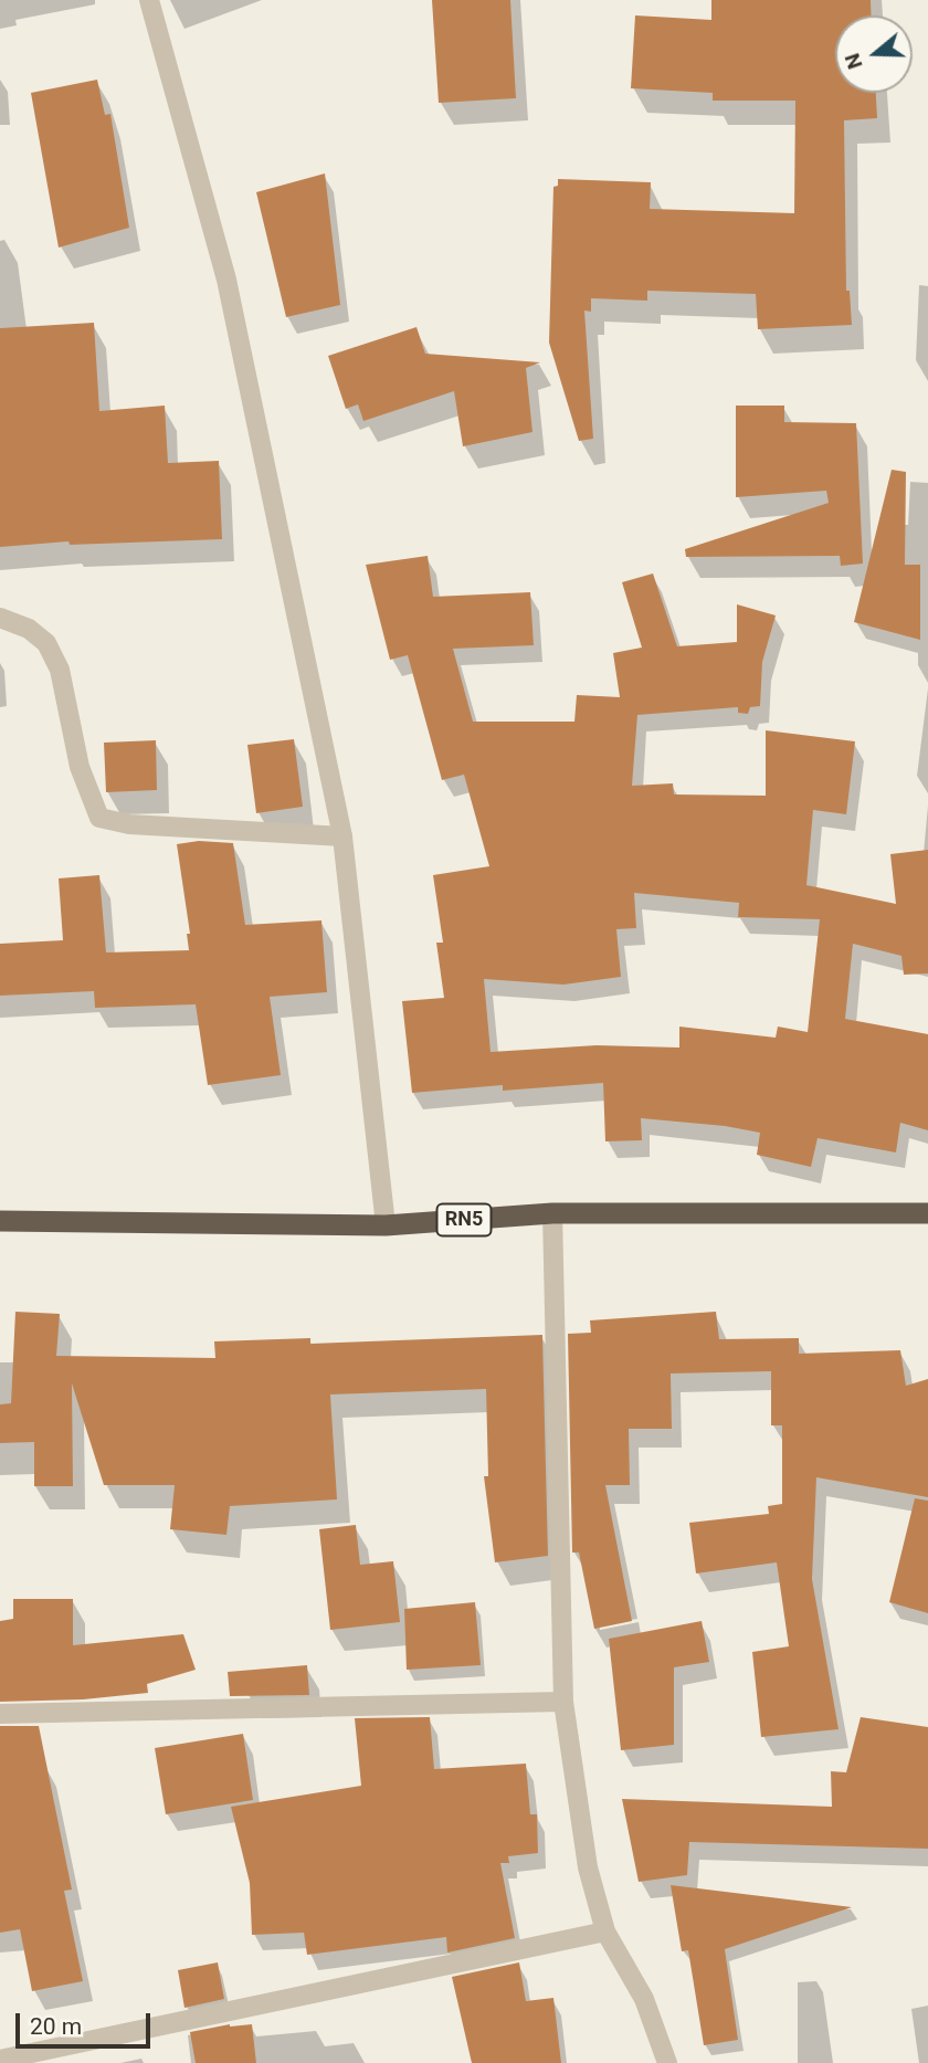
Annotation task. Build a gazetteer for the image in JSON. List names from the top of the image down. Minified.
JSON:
{"streets":{"highway":["RN5"]},"scale_bar":"20 m","north":"left"}
